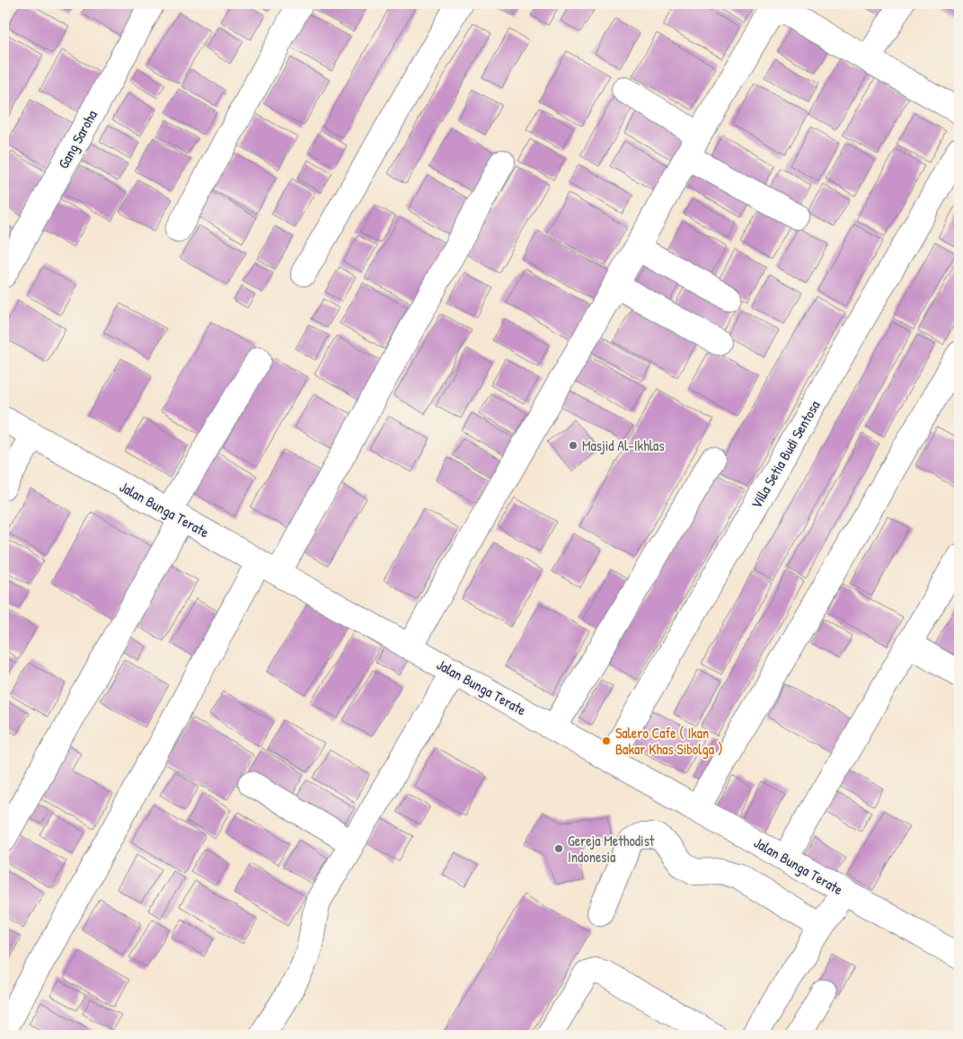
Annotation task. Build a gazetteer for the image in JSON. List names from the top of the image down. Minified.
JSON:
{"streets":{"street":["Gang Saroha","Villa Setia Budi Sentosa","Jalan Bunga Terate"]},"crossings":[["Villa Setia Budi Sentosa","Jalan Bunga Terate"]],"places":["Masjid Al-Ikhlas","Salero Cafe ( Ikan Bakar Khas Sibolga )","Gereja Methodist Indonesia"]}
